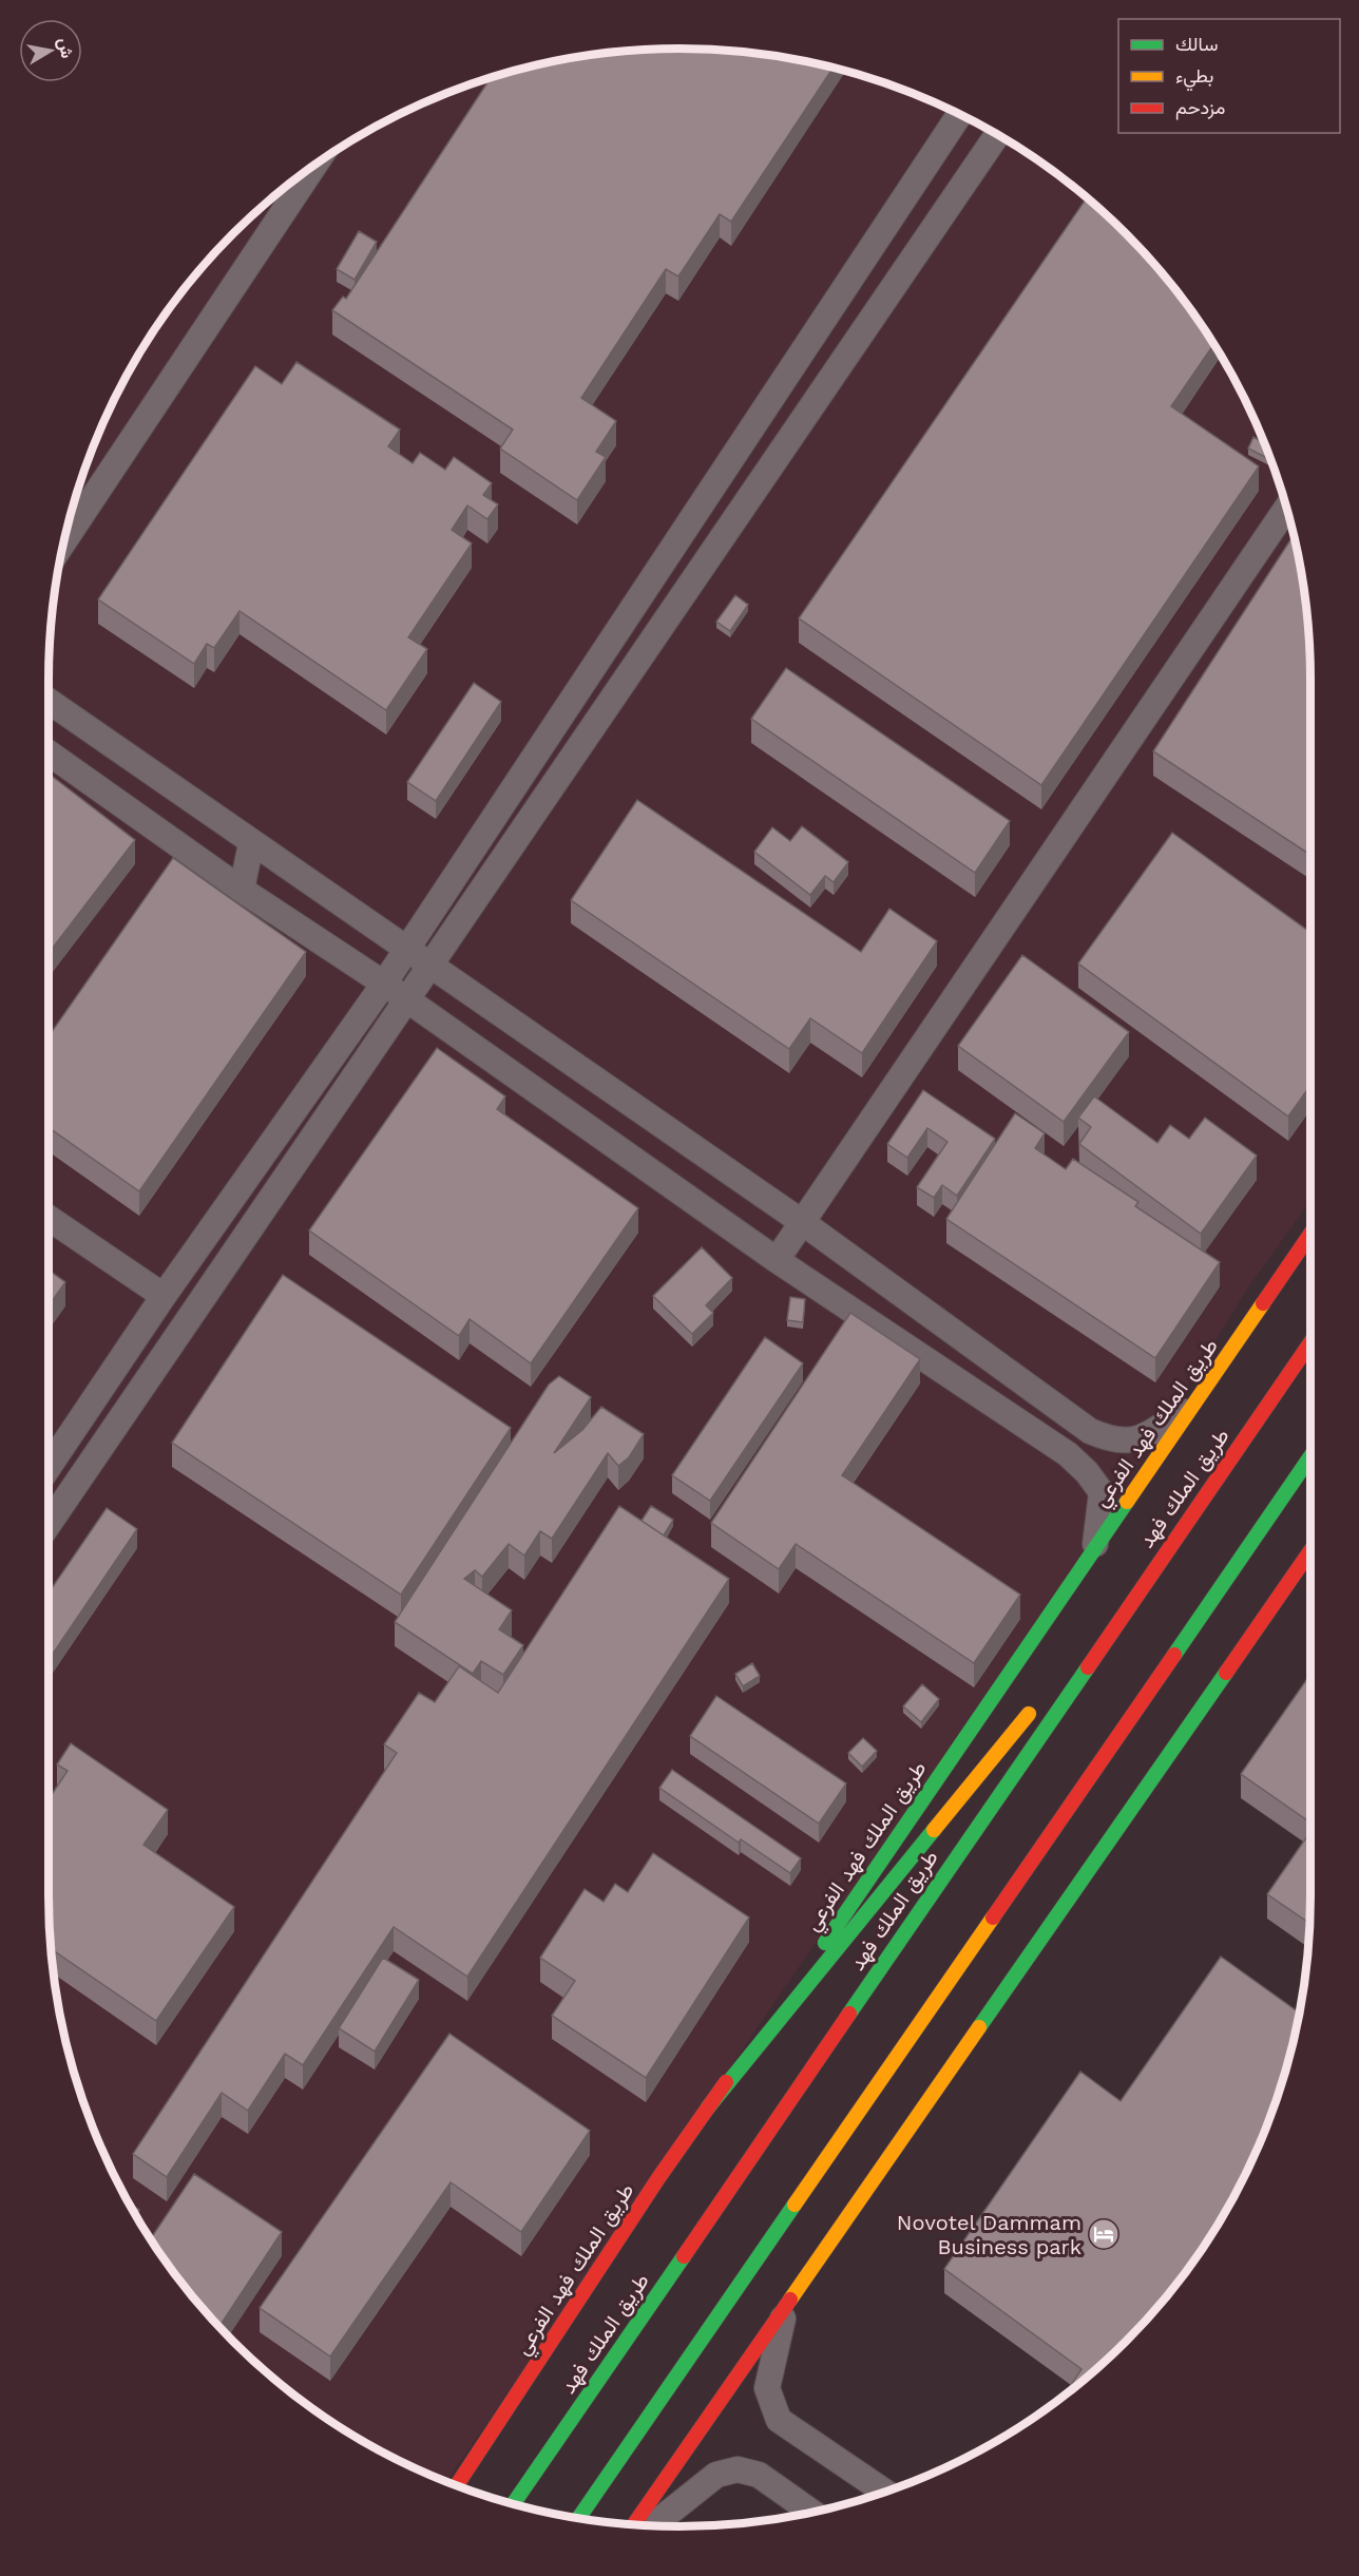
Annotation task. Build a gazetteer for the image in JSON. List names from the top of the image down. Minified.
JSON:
{"streets":{"main road":["طريق الملك فهد الفرعي","طريق الملك فهد"]},"places":{"hotel":["Novotel Dammam Business park"]},"legend":["سالك","بطيء","مزدحم"],"north":"right"}
